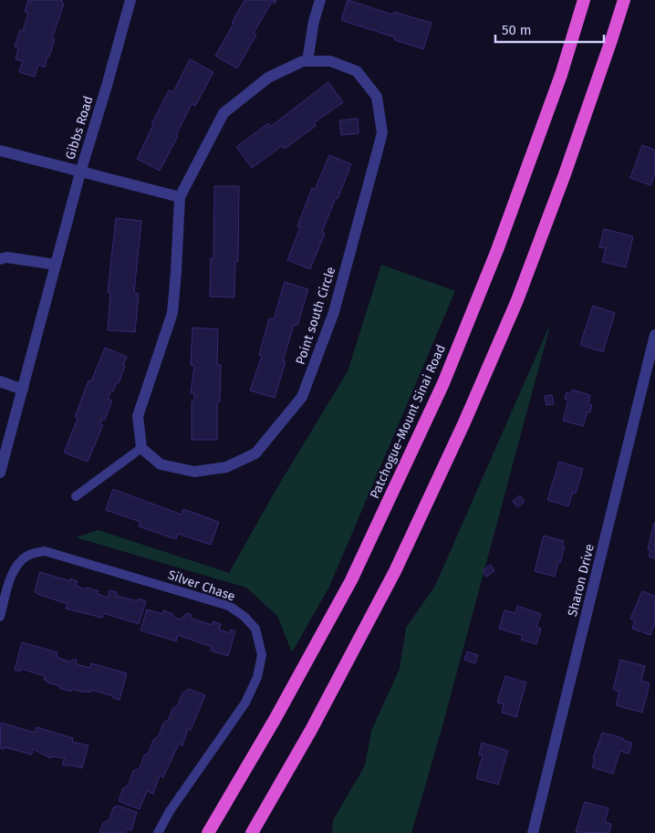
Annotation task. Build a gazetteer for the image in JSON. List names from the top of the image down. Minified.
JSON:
{"streets":{"highway":["Patchogue-Mount Sinai Road"],"street":["Gibbs Road","Point south Circle","Sharon Drive"],"lane":["Silver Chase"]},"scale_bar":"50 m"}
